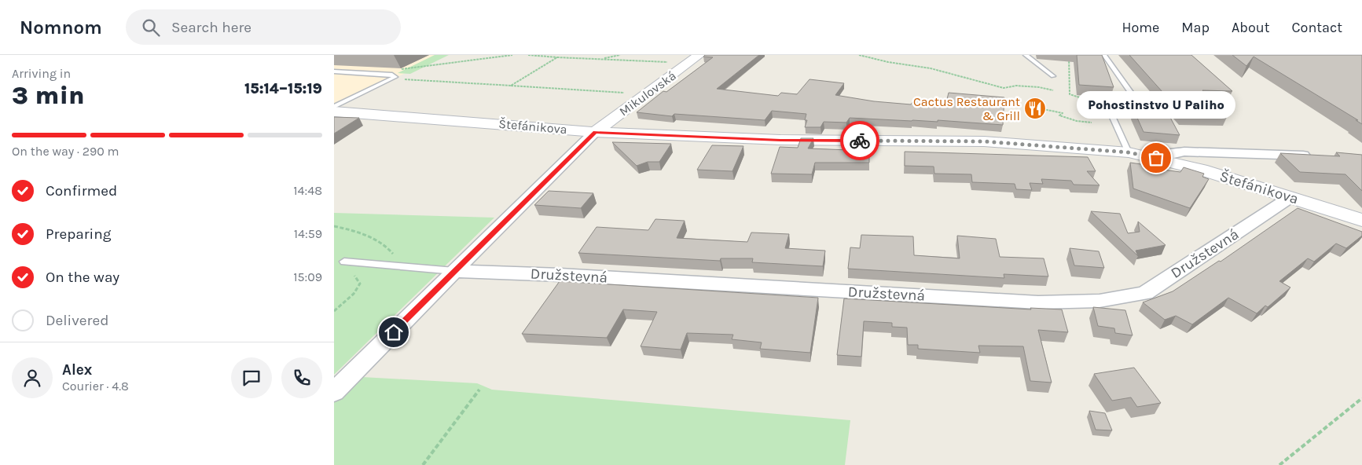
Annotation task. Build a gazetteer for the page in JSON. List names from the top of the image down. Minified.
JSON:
{"streets":{"street":["Mikulovská","Štefánikova","Družstevná"]},"crossings":[["Mikulovská","Štefánikova"],["Štefánikova","Družstevná"]],"places":{"restaurant":["Cactus Restaurant & Grill"],"other":["Pohostinstvo U Paliho"]},"page":{"header":"Nomnom","search":"Search here","nav":["Home","Map","About","Contact"],"heading":["3 min","Arriving in","15:14–15:19"],"panel":["Alex","Courier · 4.8"],"bubble":"Pohostinstvo U Paliho","bar":"On the way · 290 m","list":[["Confirmed","14:48"],["Preparing","14:59"],["On the way","15:09"],"Delivered"]}}
